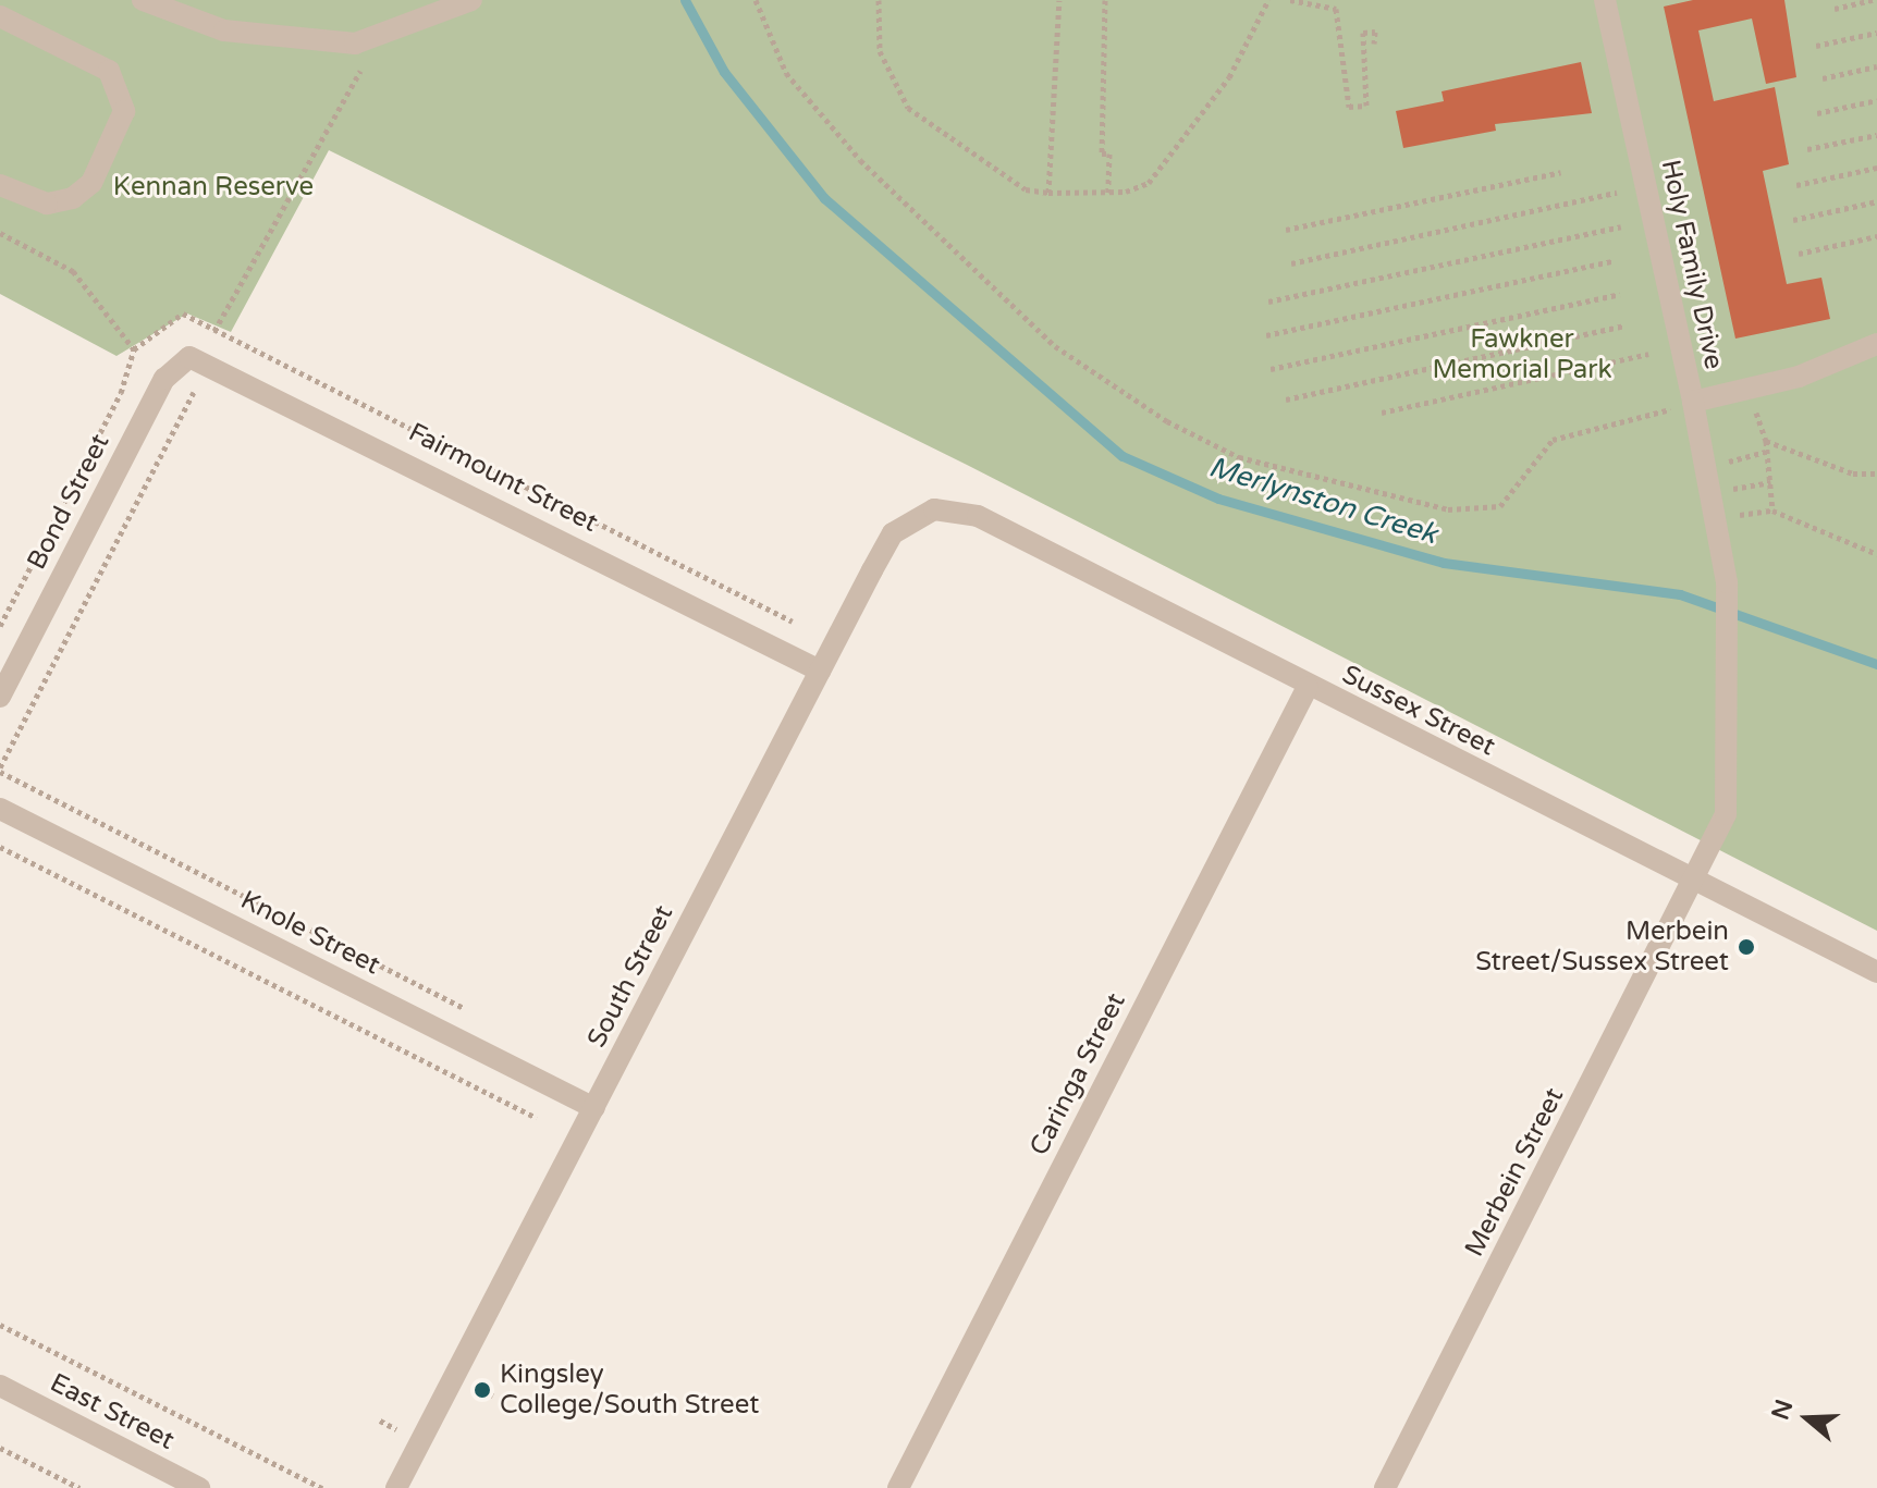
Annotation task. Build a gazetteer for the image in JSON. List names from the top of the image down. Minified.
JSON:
{"streets":{"street":["Holy Family Drive","Fairmount Street","Bond Street","Sussex Street","Knole Street","South Street","Caringa Street","Merbein Street","East Street"]},"crossings":[["Holy Family Drive","Merbein Street"],["Fairmount Street","Bond Street"],["Fairmount Street","South Street"],["Sussex Street","South Street"],["Sussex Street","Caringa Street"],["Sussex Street","Merbein Street"],["Knole Street","South Street"]],"water":["Merlynston Creek"],"parks":["Kennan Reserve","Fawkner Memorial Park"],"places":["Merbein Street/Sussex Street","Kingsley College/South Street"],"north":"left"}
